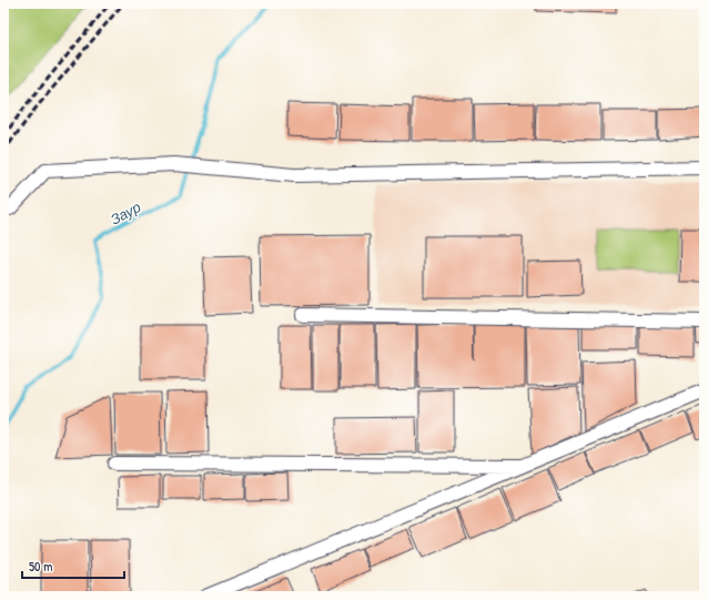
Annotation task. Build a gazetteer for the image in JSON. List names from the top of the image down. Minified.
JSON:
{"water":["Заур"],"scale_bar":"50 m"}
